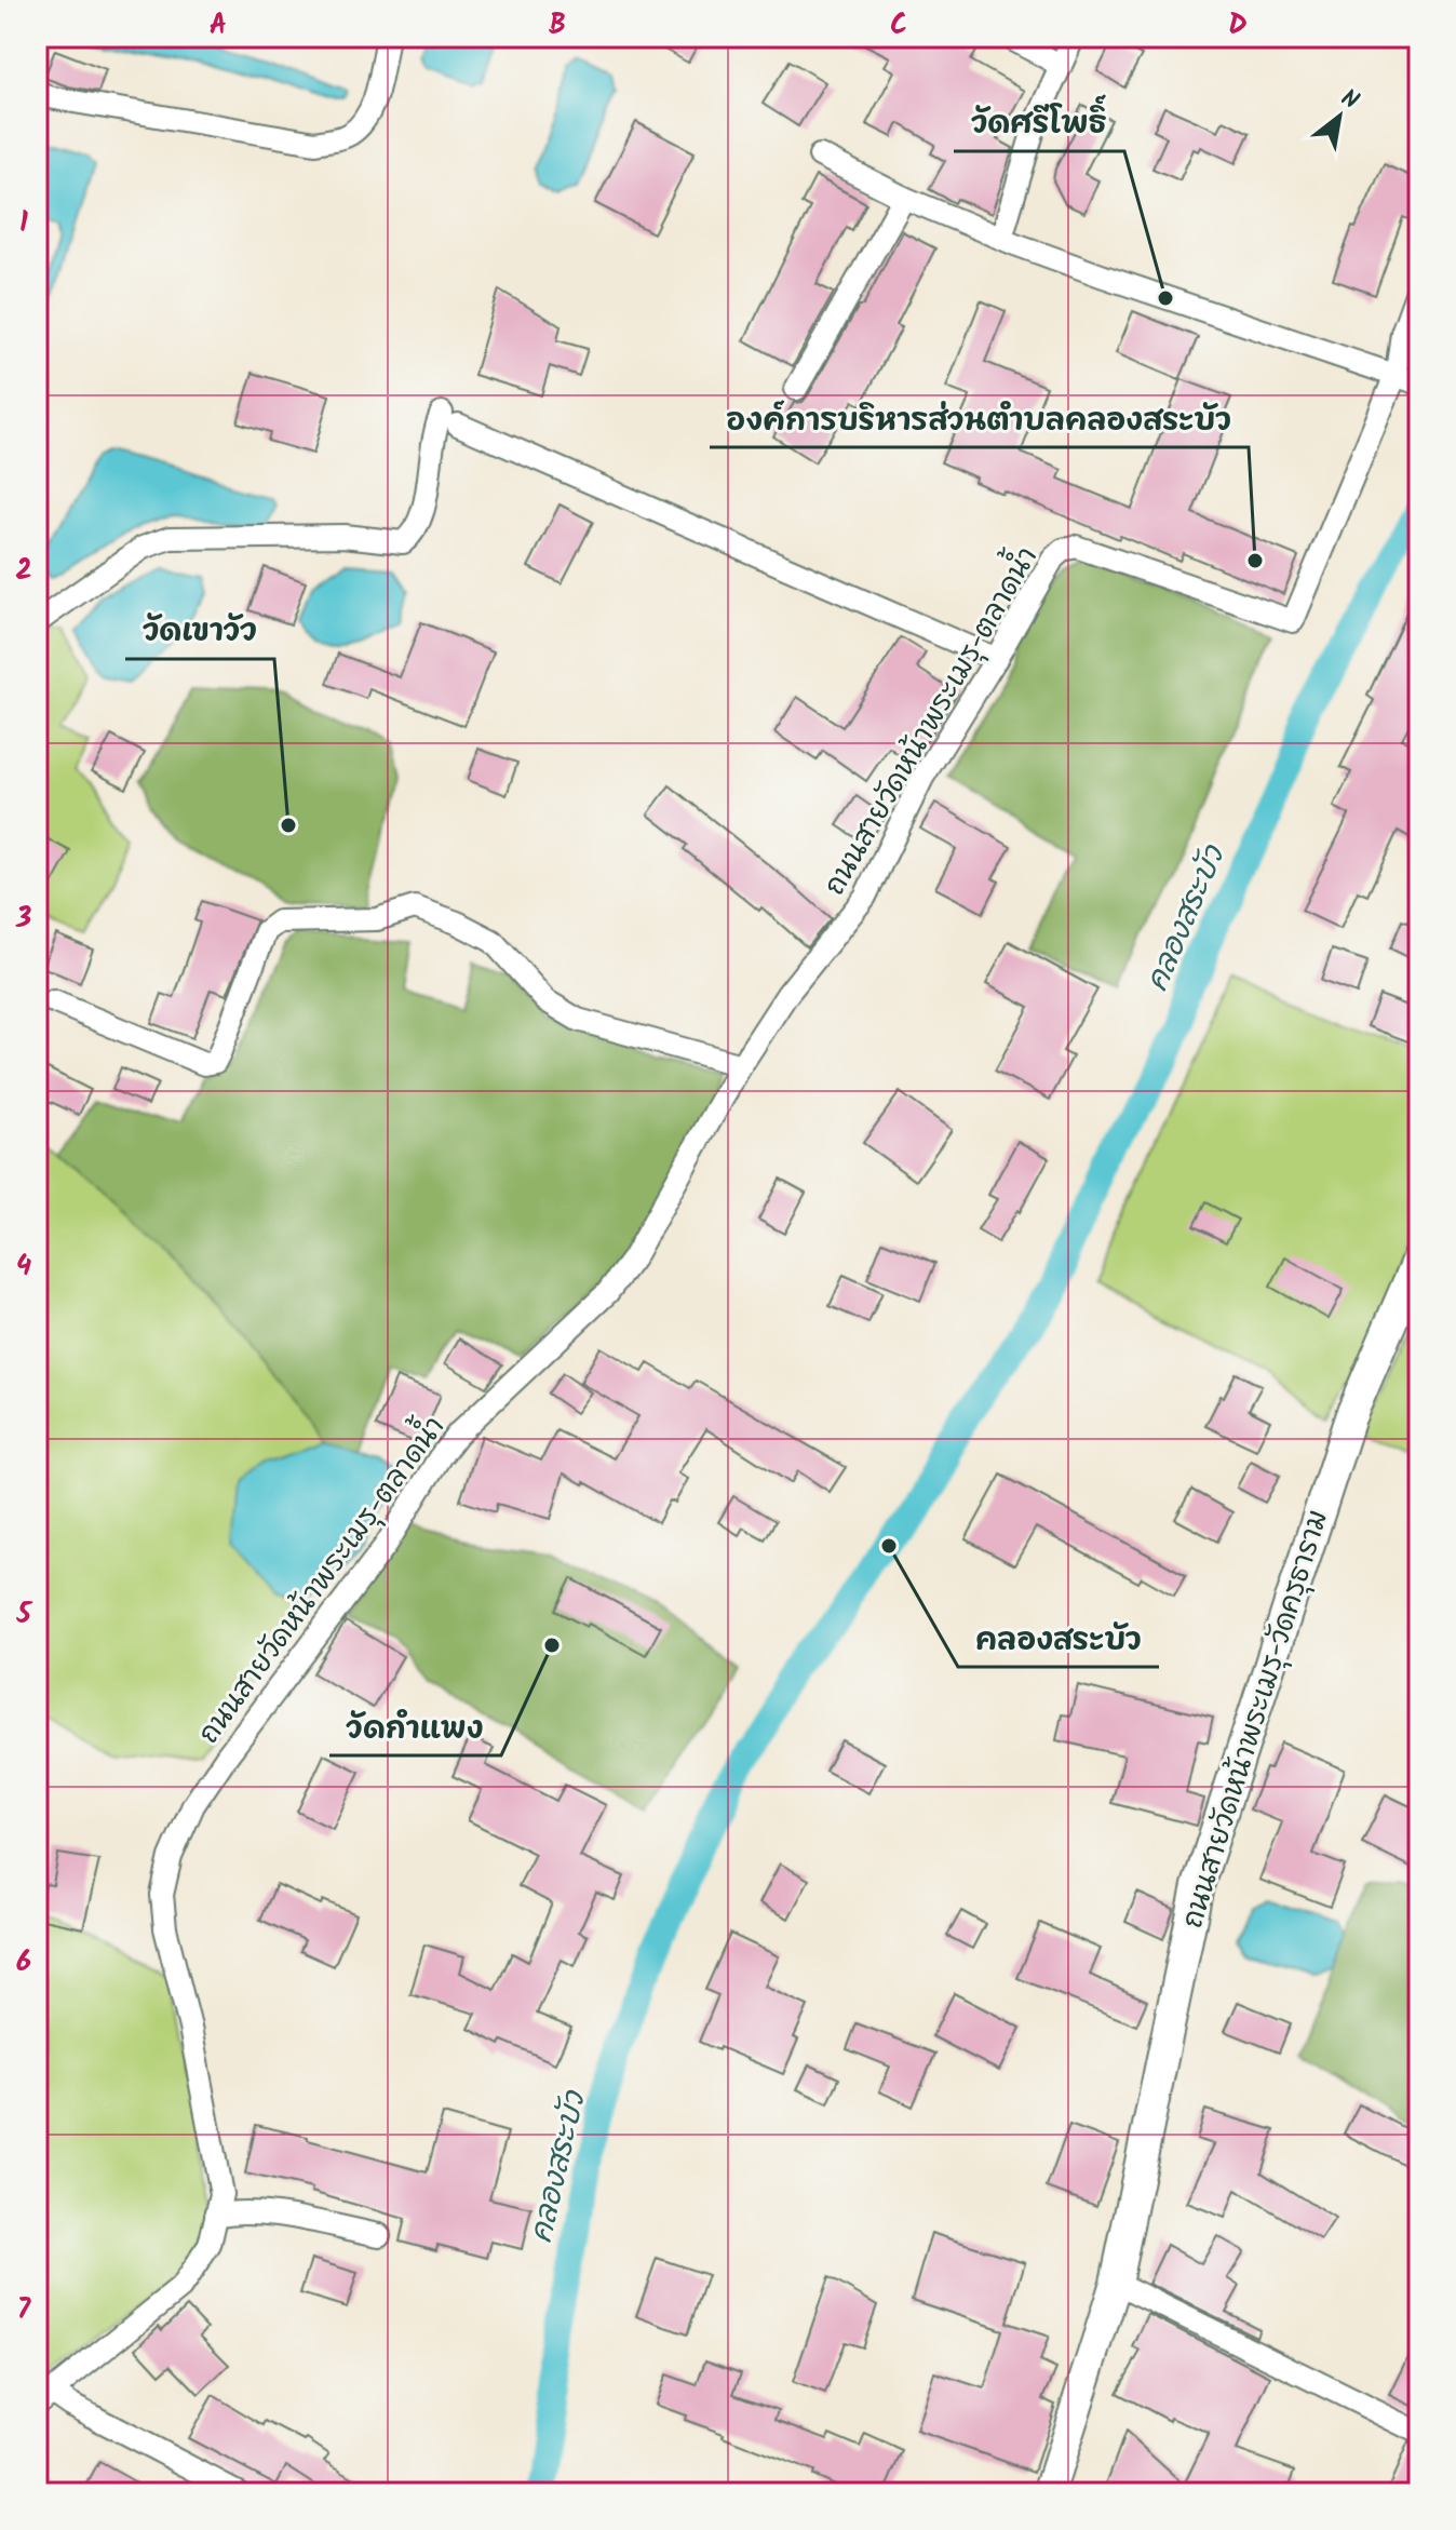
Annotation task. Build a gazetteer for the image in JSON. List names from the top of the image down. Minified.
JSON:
{"streets":{"street":["ถนนสายวัดหน้าพระเมรุ-ตลาดน้ำ","ถนนสายวัดหน้าพระเมรุ-วัดครุธาราม"]},"water":["คลองสระบัว"],"places":["วัดศรีโพธิ์","องค์การบริหารส่วนตำบลคลองสระบัว","วัดเขาวัว","คลองสระบัว","วัดกำแพง"],"north":"top right","grid":{"columns":["A","B","C","D"],"rows":["1","2","3","4","5","6","7"]}}
